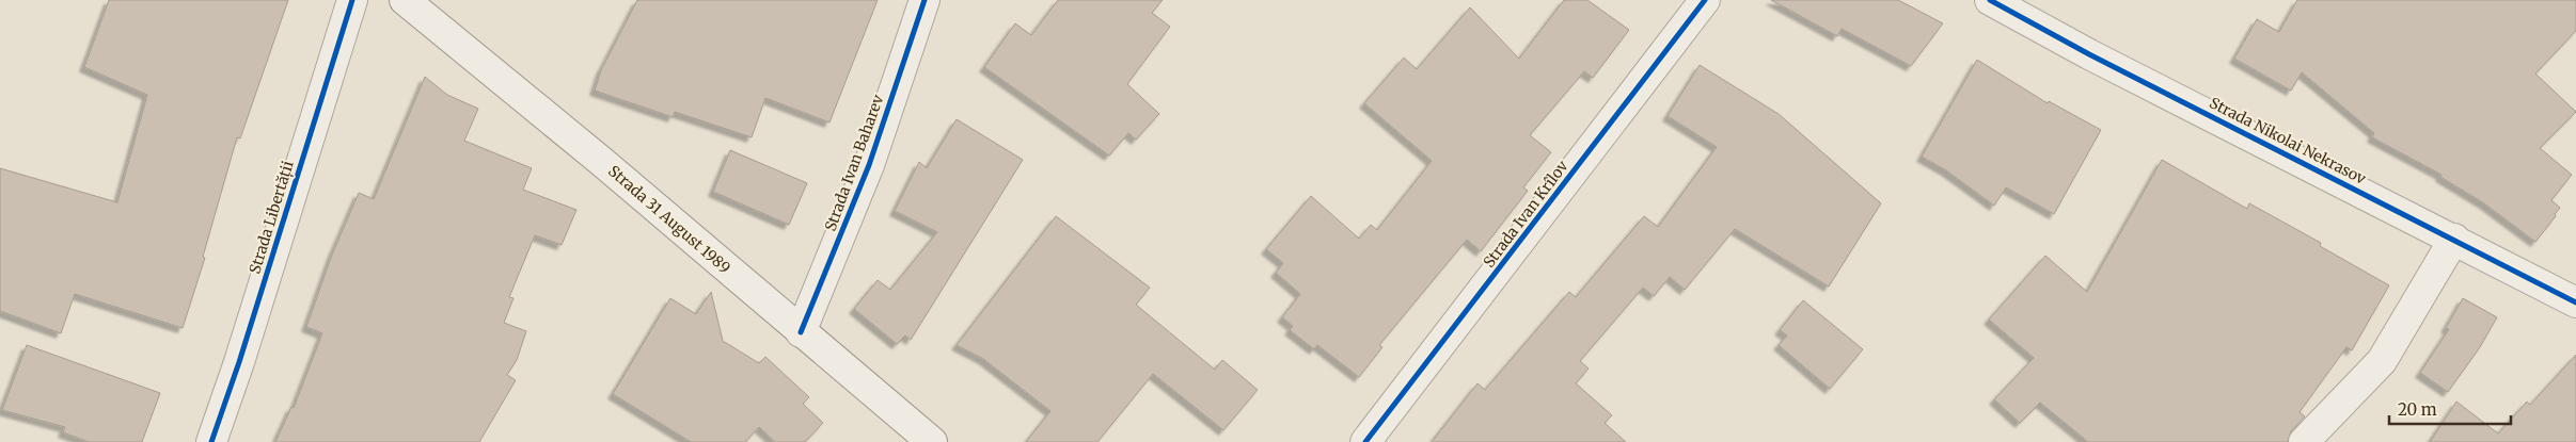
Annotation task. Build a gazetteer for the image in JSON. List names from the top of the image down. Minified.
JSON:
{"streets":{"street":["Strada Nikolai Nekrasov","Strada Ivan Baharev","Strada Ivan Krîlov","Strada Libertății","Strada 31 August 1989"]},"crossings":[["Strada Ivan Baharev","Strada 31 August 1989"]],"scale_bar":"20 m"}
